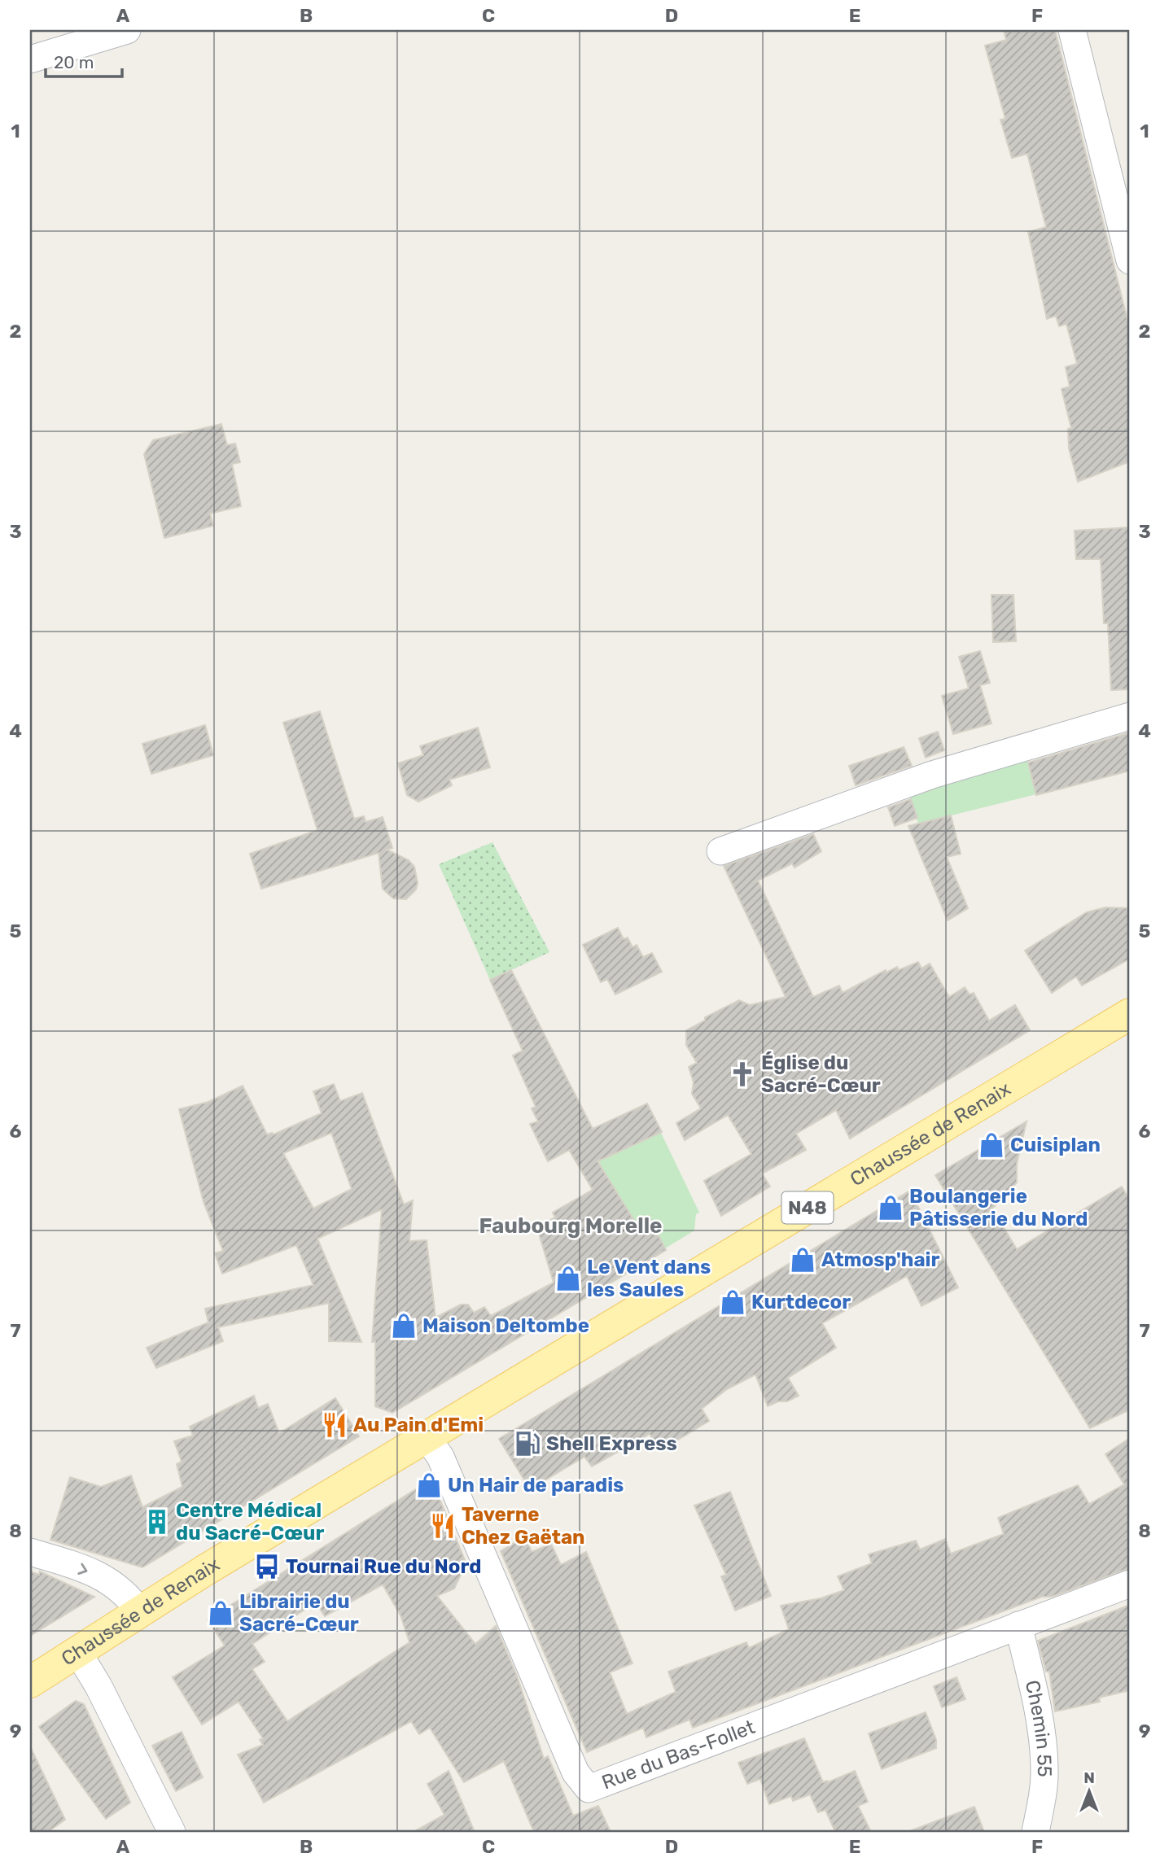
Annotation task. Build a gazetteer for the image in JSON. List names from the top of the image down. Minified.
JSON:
{"streets":{"main road":["Chaussée de Renaix","N48"],"street":["Chemin 55","Rue du Bas-Follet"]},"crossings":[["Chaussée de Renaix","Rue du Bas-Follet"],["Chemin 55","Rue du Bas-Follet"]],"districts":["Faubourg Morelle"],"places":{"church":["Église du Sacré-Cœur"],"shop":["Cuisiplan","Boulangerie Pâtisserie du Nord","Atmosp'hair","Le Vent dans les Saules","Kurtdecor","Maison Deltombe","Un Hair de paradis","Librairie du Sacré-Cœur"],"restaurant":["Au Pain d'Emi","Taverne Chez Gaëtan"],"fuel station":["Shell Express"],"building":["Centre Médical du Sacré-Cœur"],"bus stop":["Tournai Rue du Nord"]},"scale_bar":"20 m","north":"top","grid":{"columns":["A","B","C","D","E","F"],"rows":["1","2","3","4","5","6","7","8","9"]}}
